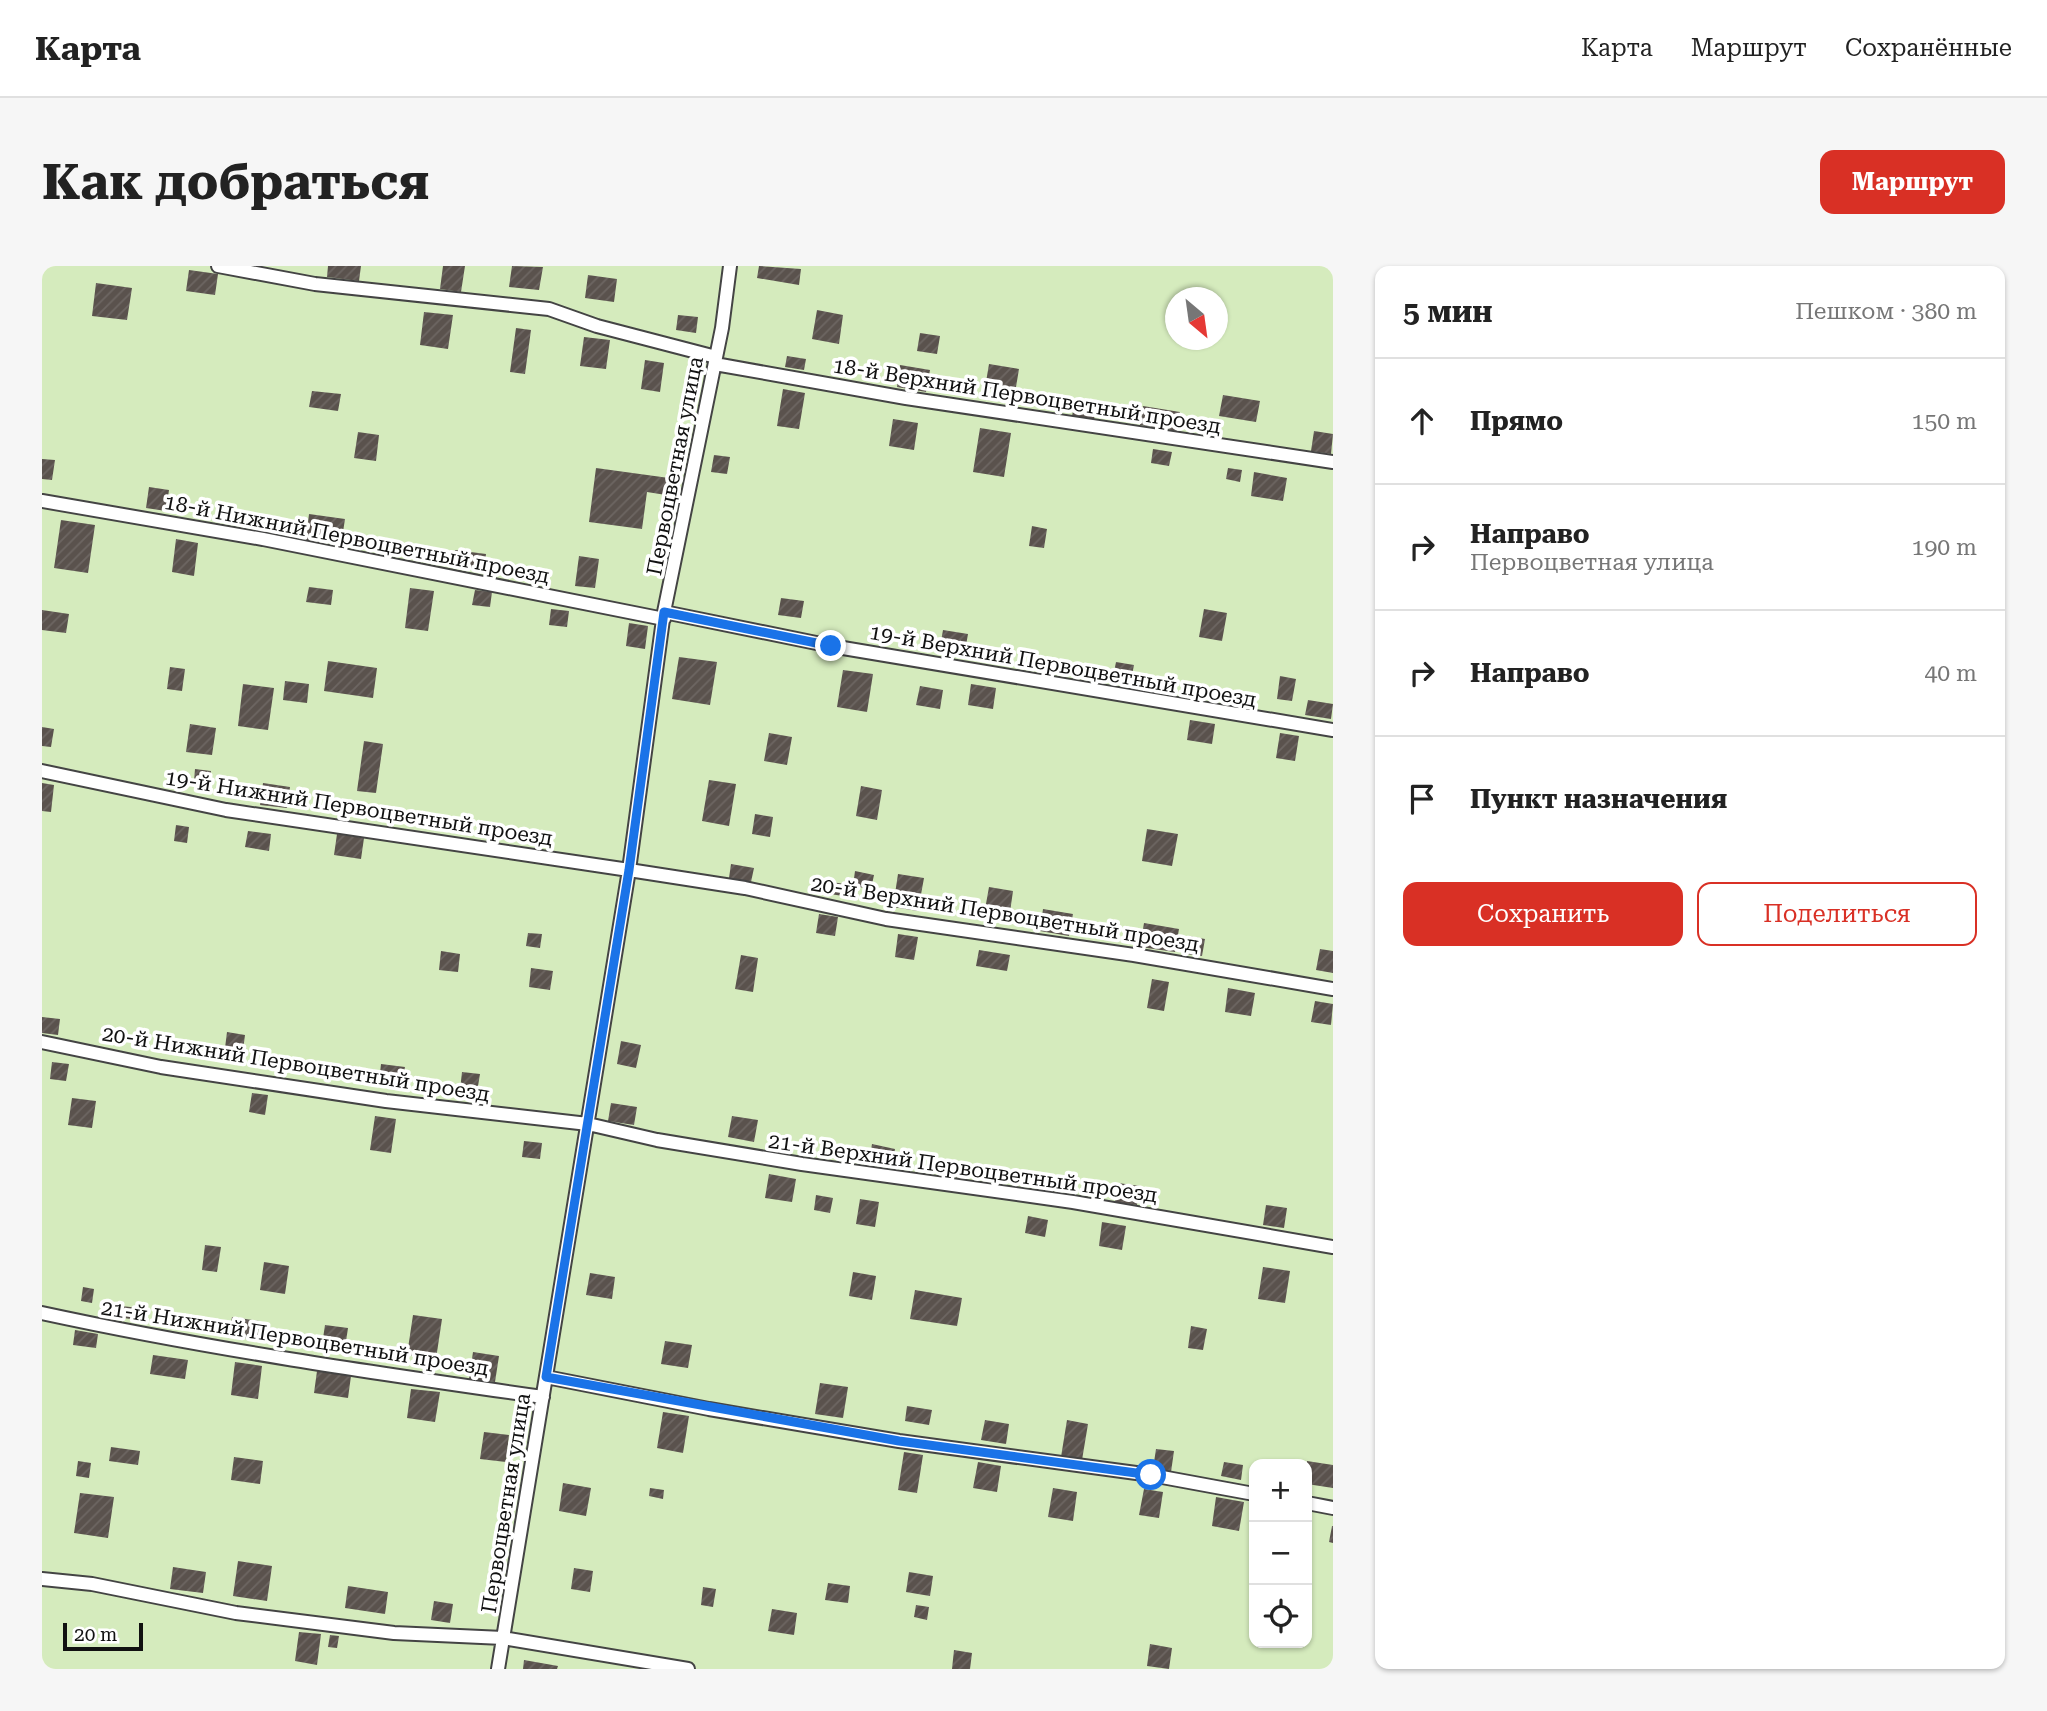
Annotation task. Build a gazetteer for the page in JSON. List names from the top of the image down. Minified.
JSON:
{"streets":{"lane":["18-й Верхний Первоцветный проезд","Первоцветная улица","18-й Нижний Первоцветный проезд","19-й Верхний Первоцветный проезд","19-й Нижний Первоцветный проезд","20-й Верхний Первоцветный проезд","20-й Нижний Первоцветный проезд","21-й Верхний Первоцветный проезд","21-й Нижний Первоцветный проезд"]},"crossings":[["18-й Верхний Первоцветный проезд","Первоцветная улица"],["Первоцветная улица","18-й Нижний Первоцветный проезд"],["Первоцветная улица","19-й Верхний Первоцветный проезд"],["Первоцветная улица","19-й Нижний Первоцветный проезд"],["Первоцветная улица","20-й Верхний Первоцветный проезд"],["Первоцветная улица","20-й Нижний Первоцветный проезд"],["Первоцветная улица","21-й Верхний Первоцветный проезд"],["Первоцветная улица","21-й Нижний Первоцветный проезд"],["18-й Нижний Первоцветный проезд","19-й Верхний Первоцветный проезд"],["19-й Нижний Первоцветный проезд","20-й Верхний Первоцветный проезд"],["20-й Нижний Первоцветный проезд","21-й Верхний Первоцветный проезд"]],"scale_bar":"20 m","north":"bottom right","page":{"header":"Карта","nav":["Карта","Маршрут","Сохранённые"],"buttons":["Маршрут",["Сохранить","Поделиться"]],"title":"Как добраться","heading":["5 мин","Пешком · 380 m"],"list":[["Прямо","150 m"],["Направо","Первоцветная улица","190 m"],["Направо","40 m"],"Пункт назначения"],"map_buttons":["+","−"],"scale":"20 m"}}
